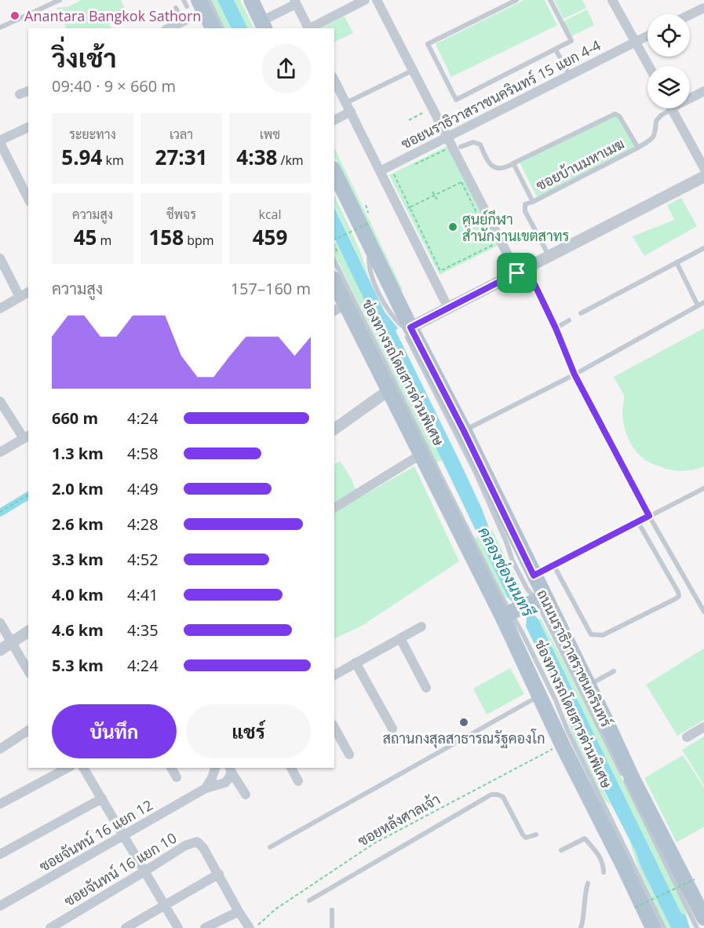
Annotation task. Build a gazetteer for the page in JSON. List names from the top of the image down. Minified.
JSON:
{"streets":{"main road":["ถนนนราธิวาสราชนครินทร์"],"street":["ซอยนราธิวาสราชนครินทร์ 15 แยก 4-4","ซอยจันทน์ 16 แยก 12","ซอยจันทน์ 16 แยก 10"],"lane":["ซอยบ้านมหาเมฆ","ช่องทางรถโดยสารด่วนพิเศษ"],"path":["ซอยหลังศาลเจ้า"]},"crossings":[["ช่องทางรถโดยสารด่วนพิเศษ","ถนนนราธิวาสราชนครินทร์"],["ถนนนราธิวาสราชนครินทร์","ซอยหลังศาลเจ้า"]],"water":["คลองช่องนนทรี"],"places":["Anantara Bangkok Sathorn","ศูนย์กีฬา สำนักงานเขตสาทร","สถานกงสุลสาธารณรัฐคองโก"],"page":{"heading":["วิ่งเช้า","09:40 · 9 × 660 m"],"stats":[["ระยะทาง","5.94 km"],["เวลา","27:31"],["เพซ","4:38 /km"],["ความสูง","45 m"],["ชีพจร","158 bpm"],["kcal","459"]],"chart":["ความสูง","157–160 m"],"list":[{"name":"660 m","note":"4:24"},{"name":"1.3 km","note":"4:58"},{"name":"2.0 km","note":"4:49"},{"name":"2.6 km","note":"4:28"},{"name":"3.3 km","note":"4:52"},{"name":"4.0 km","note":"4:41"},{"name":"4.6 km","note":"4:35"},{"name":"5.3 km","note":"4:24"}],"buttons":["บันทึก","แชร์"]}}
